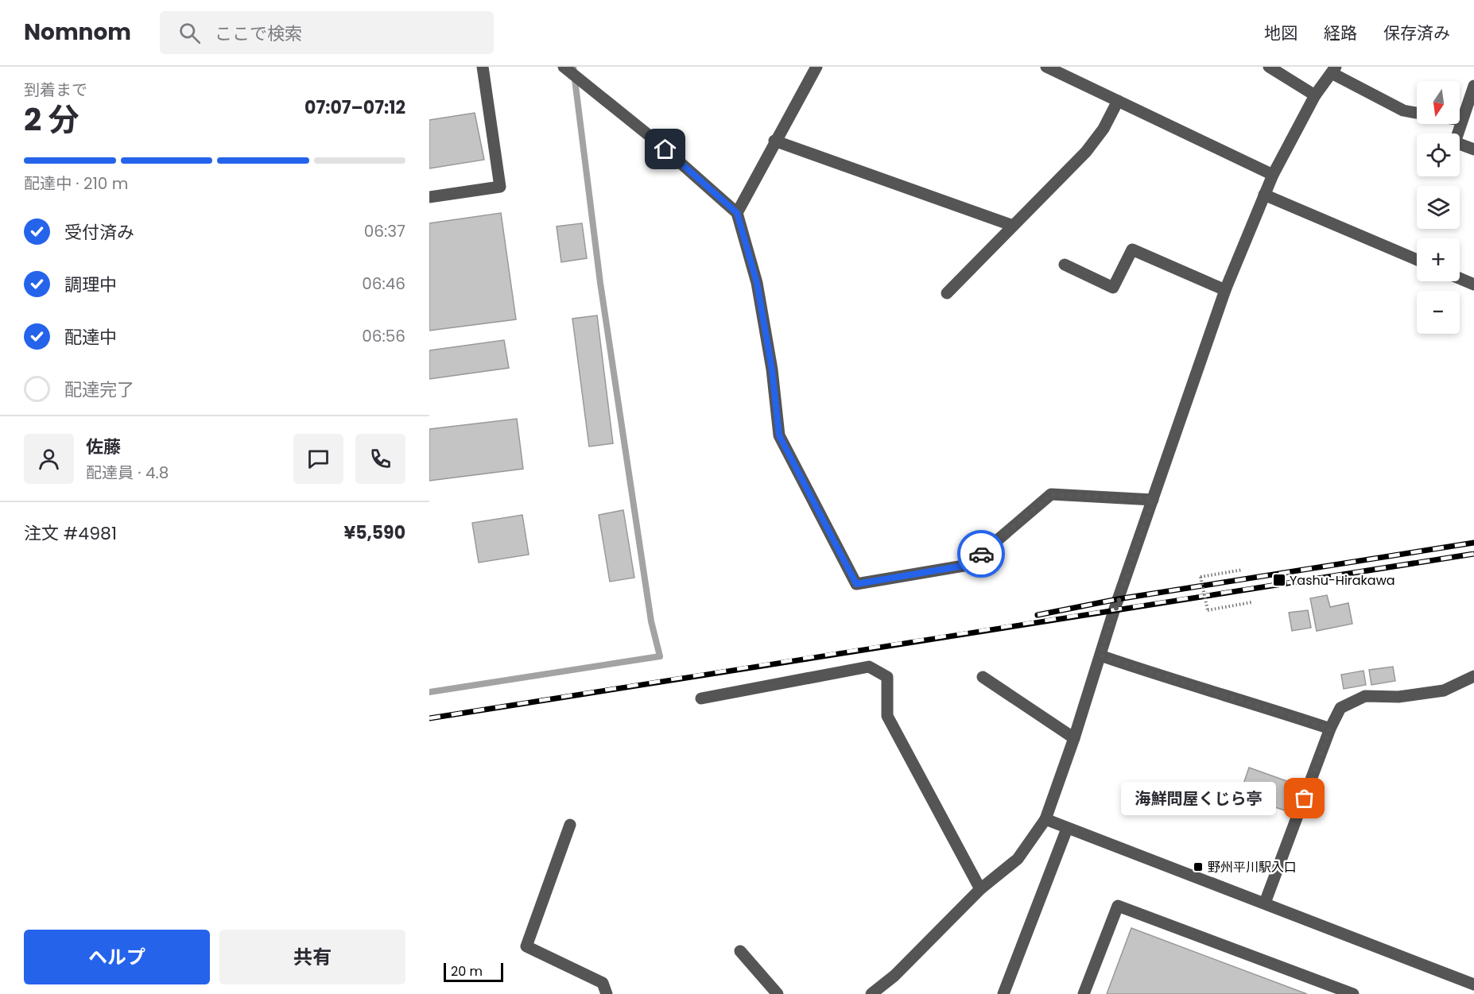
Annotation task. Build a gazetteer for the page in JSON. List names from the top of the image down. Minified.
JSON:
{"places":{"transit":["Yashu-Hirakawa","野州平川駅入口"],"other":["海鮮問屋くじら亭"]},"scale_bar":"20 m","north":"bottom","page":{"header":"Nomnom","search":"ここで検索","nav":["地図","経路","保存済み"],"heading":["2 分","到着まで","07:07–07:12"],"panel":["佐藤","配達員 · 4.8","注文 #4981","¥5,590"],"map_buttons":["+","−"],"bar":"配達中 · 210 m","list":[["受付済み","06:37"],["調理中","06:46"],["配達中","06:56"],"配達完了"],"bubble":"海鮮問屋くじら亭","buttons":["ヘルプ","共有"],"scale":"20 m"}}
